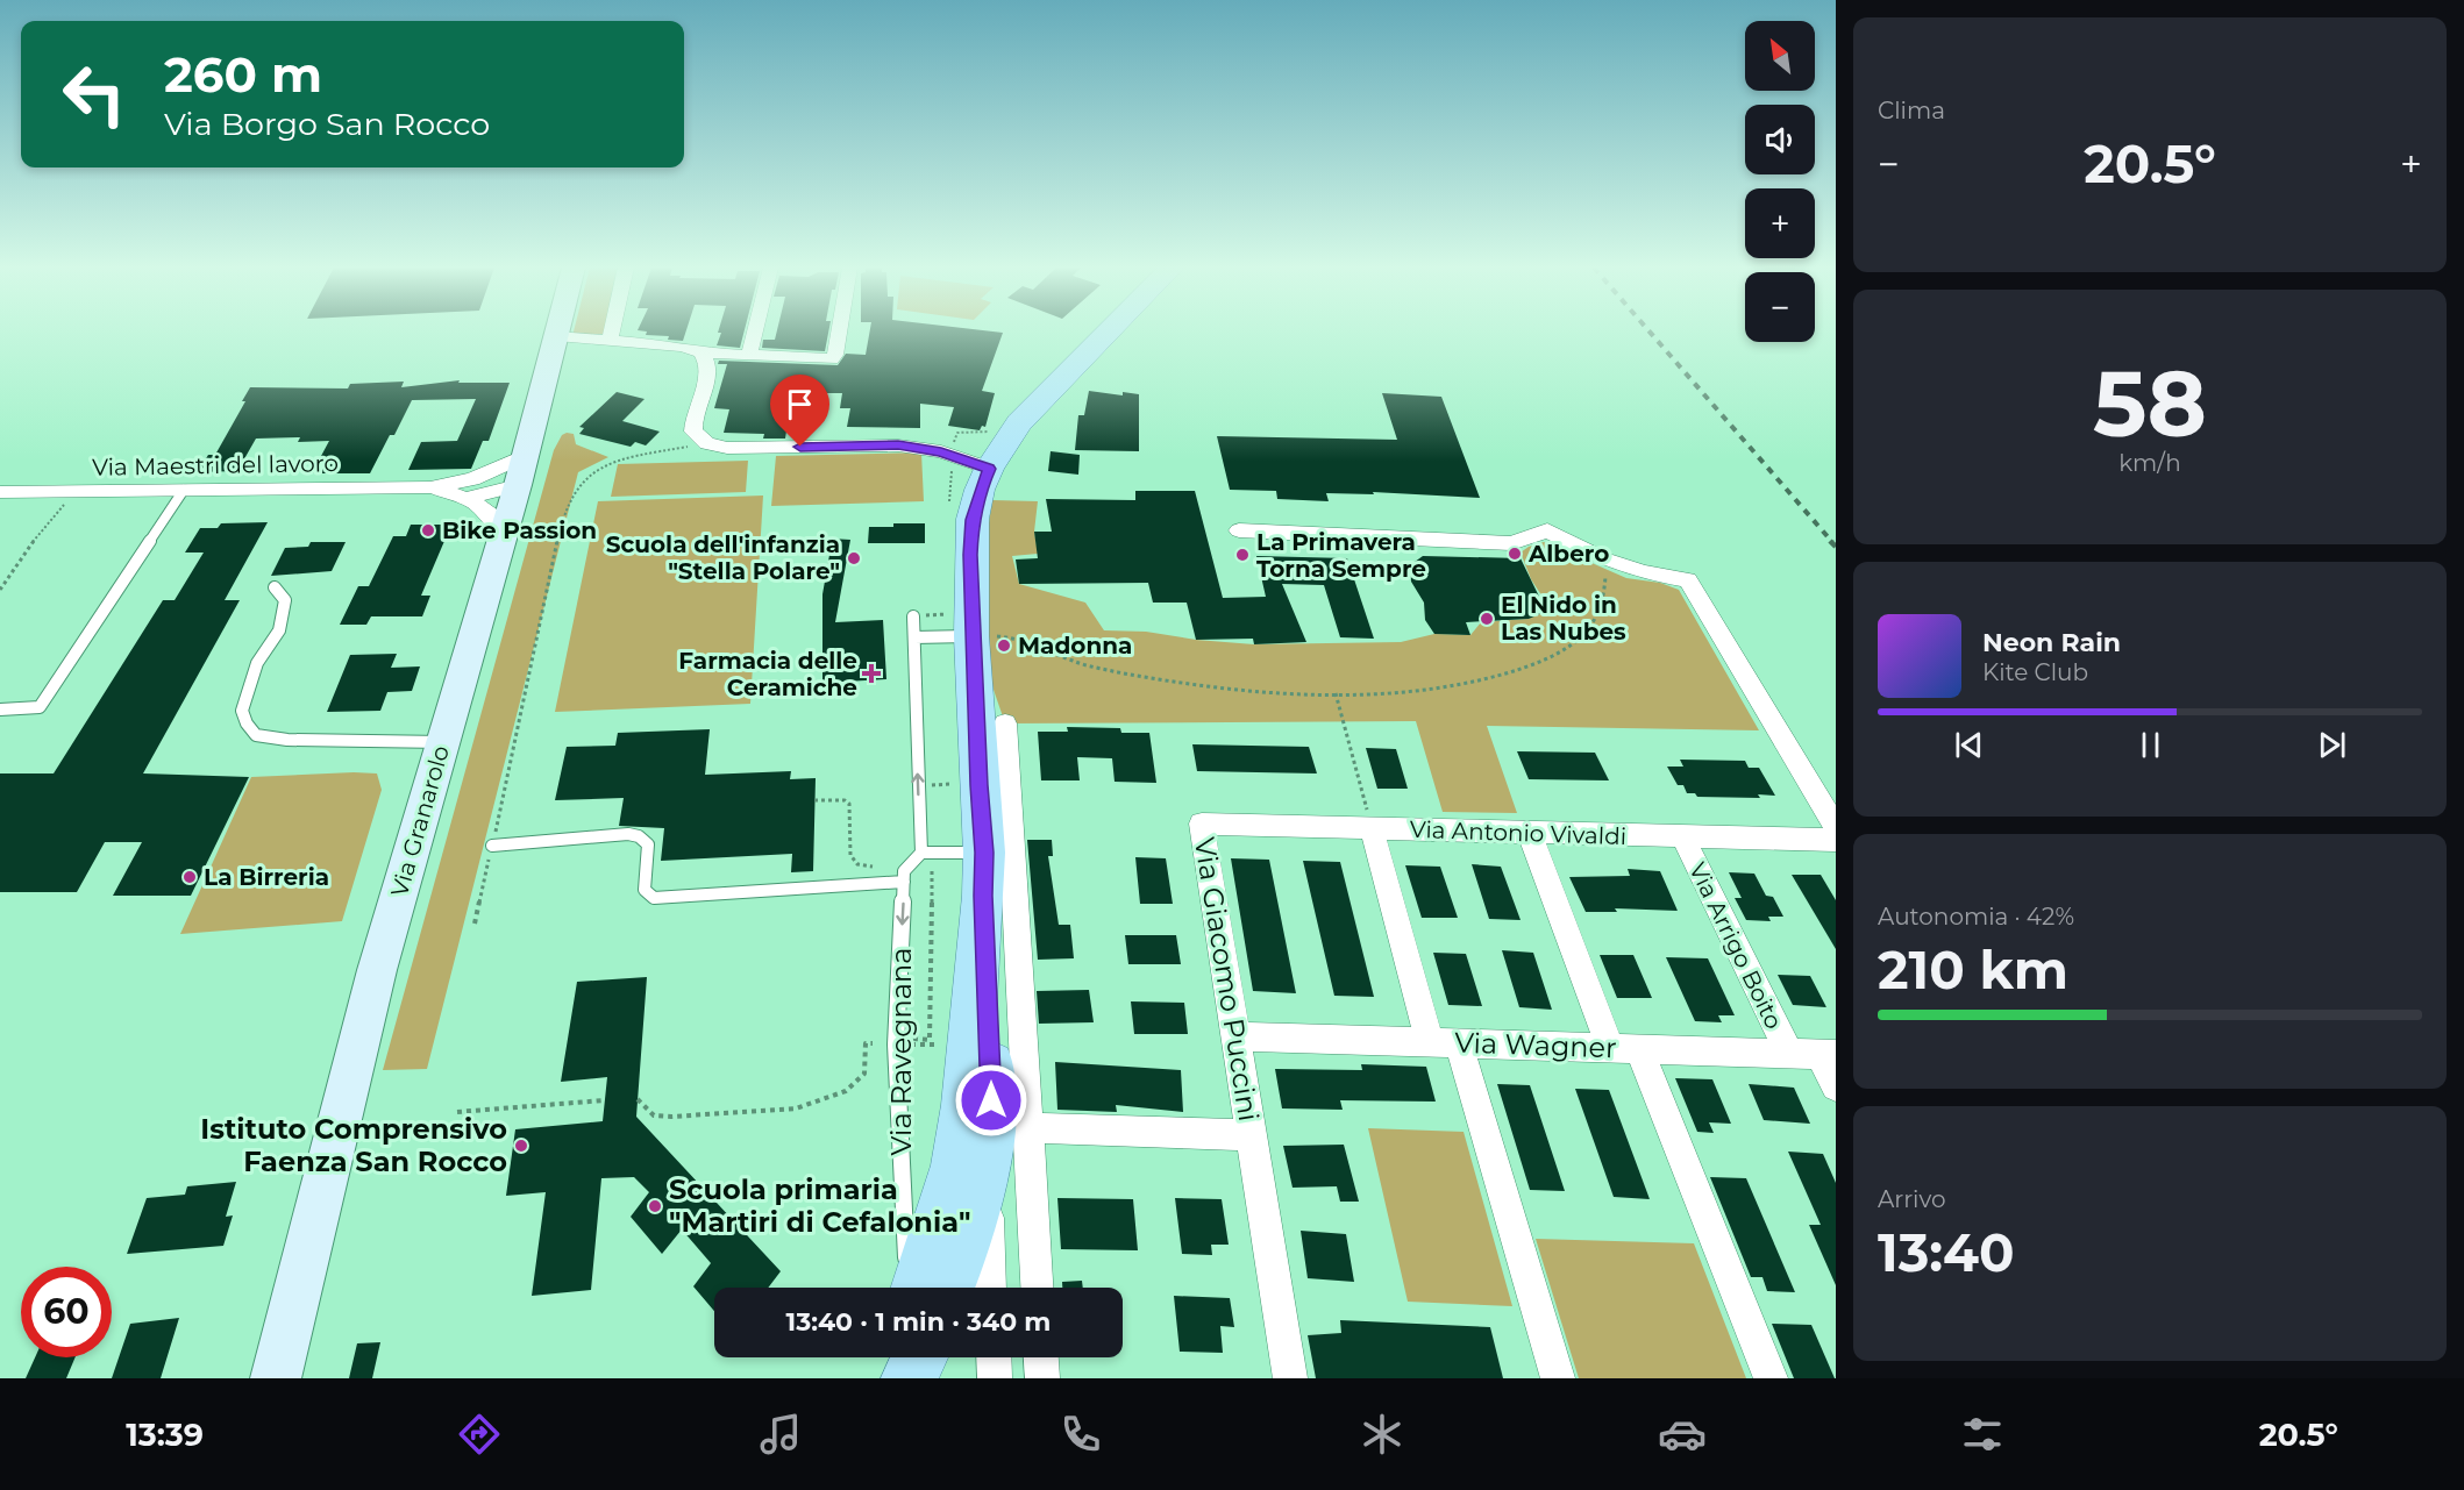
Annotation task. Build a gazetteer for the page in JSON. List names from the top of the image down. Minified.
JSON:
{"streets":{"main road":["Via Granarolo"],"street":["Via Maestri del lavoro","Via Antonio Vivaldi","Via Arrigo Boito","Via Giacomo Puccini","Via Wagner"],"lane":["Via Ravegnana"]},"crossings":[["Via Maestri del lavoro","Via Granarolo"],["Via Antonio Vivaldi","Via Arrigo Boito"],["Via Antonio Vivaldi","Via Giacomo Puccini"],["Via Arrigo Boito","Via Wagner"],["Via Giacomo Puccini","Via Wagner"]],"one_way":["Via Ravegnana"],"places":{"other":["Bike Passion","Albero","La Primavera Torna Sempre","Scuola dell'infanzia \"Stella Polare\"","El Nido in Las Nubes","Madonna","La Birreria","Istituto Comprensivo Faenza San Rocco","Scuola primaria \"Martiri di Cefalonia\""],"health":["Farmacia delle Ceramiche"]},"north":"top left","page":{"tile":["Clima",["58","km/h"],["Autonomia · 42%","210 km"],["Arrivo","13:40"]],"map_buttons":["+","−"],"turn":["260 m","Via Borgo San Rocco"],"heat":["−","20.5°","+"],"song":["Neon Rain","Kite Club"],"limit":"60","trip":"13:40 · 1 min · 340 m","tabs":["13:39","20.5°"]}}
